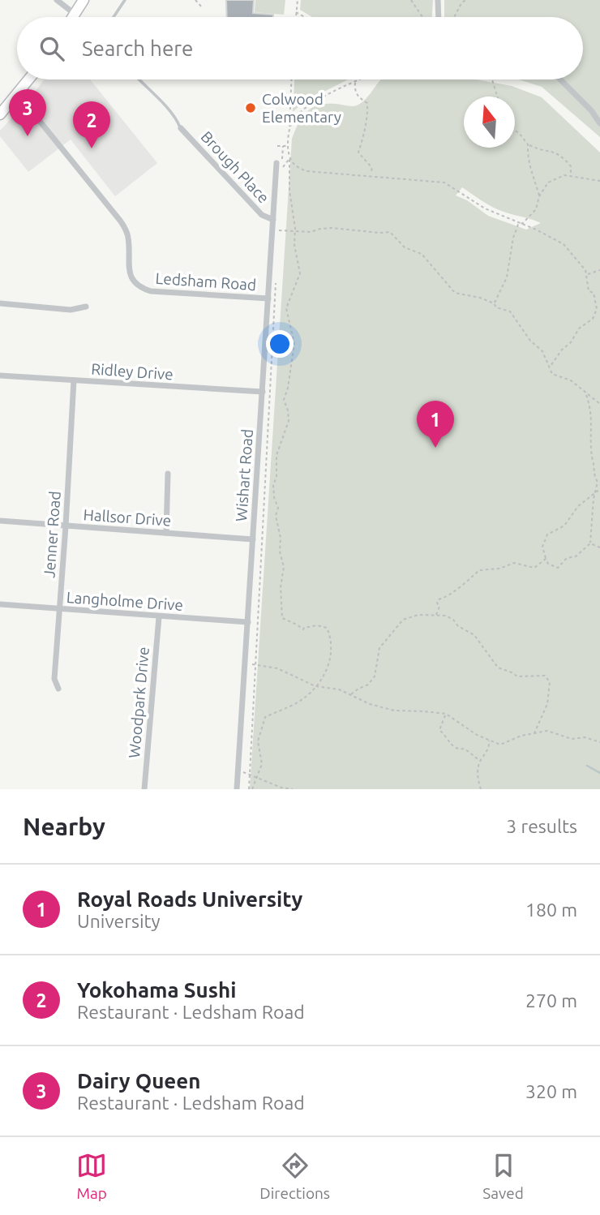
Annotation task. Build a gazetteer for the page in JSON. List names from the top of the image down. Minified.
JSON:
{"streets":{"street":["Brough Place","Ledsham Road","Ridley Drive","Wishart Road","Hallsor Drive","Jenner Road","Langholme Drive","Woodpark Drive"]},"crossings":[["Brough Place","Wishart Road"],["Ledsham Road","Wishart Road"],["Ridley Drive","Wishart Road"],["Ridley Drive","Jenner Road"],["Wishart Road","Hallsor Drive"],["Wishart Road","Langholme Drive"],["Hallsor Drive","Jenner Road"],["Jenner Road","Langholme Drive"],["Langholme Drive","Woodpark Drive"]],"places":["Colwood Elementary"],"north":"top","page":{"search":"Search here","pins":["3","2","1"],"heading":["Nearby","3 results"],"list":[{"mark":"1","name":"Royal Roads University","note":"University","value":"180 m"},{"mark":"2","name":"Yokohama Sushi","note":"Restaurant · Ledsham Road","value":"270 m"},{"mark":"3","name":"Dairy Queen","note":"Restaurant · Ledsham Road","value":"320 m"}],"nav":["Map","Directions","Saved"]}}
